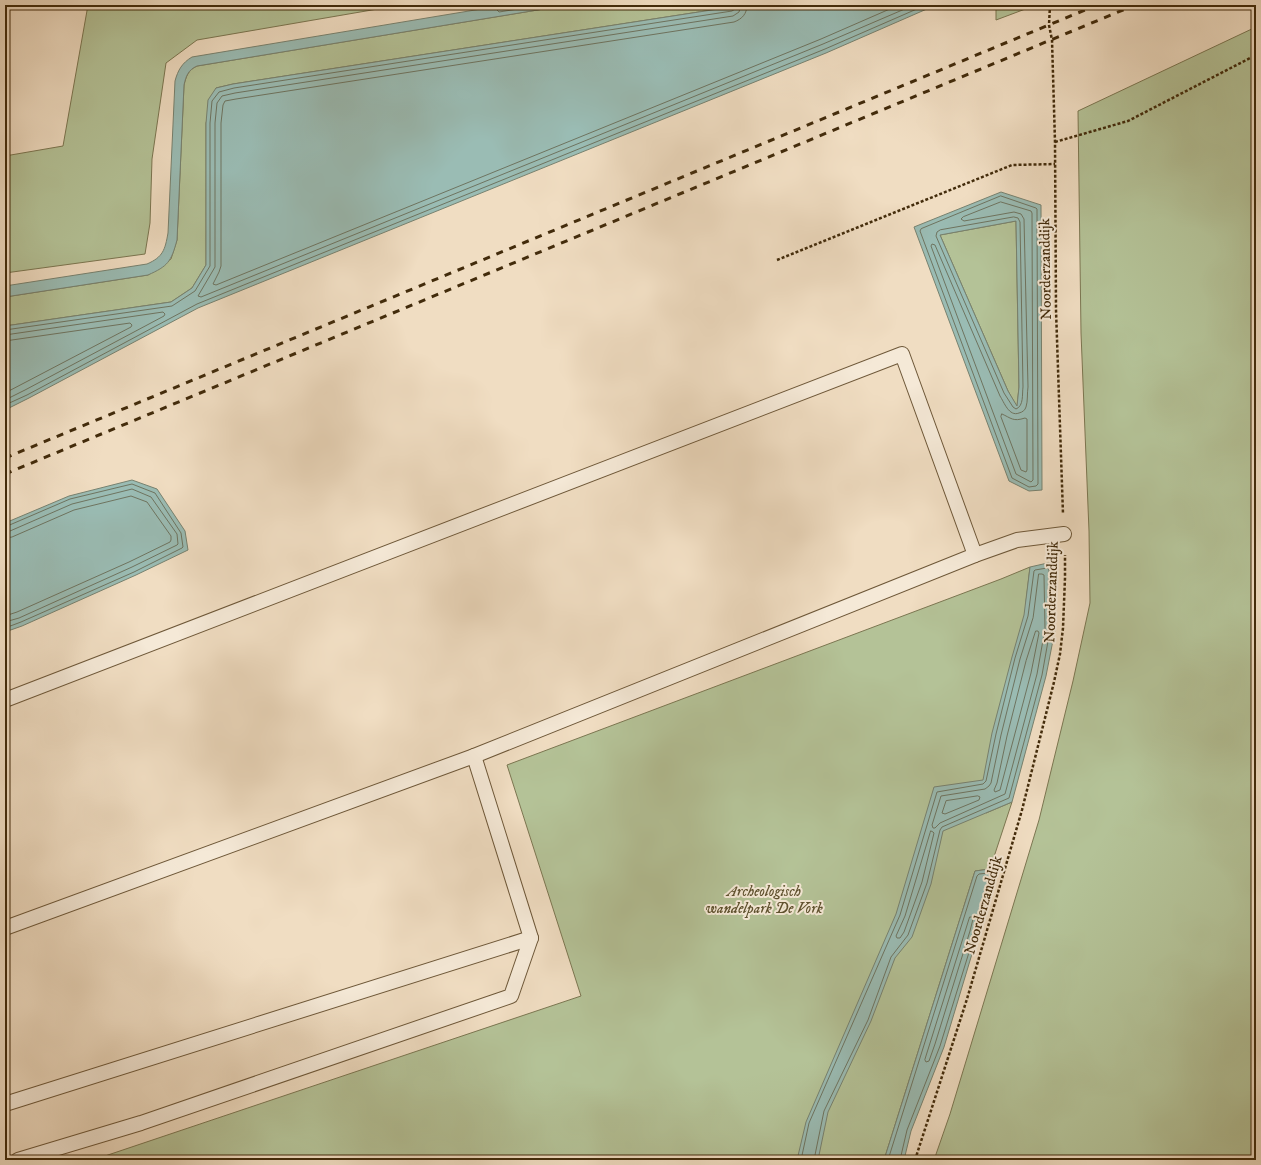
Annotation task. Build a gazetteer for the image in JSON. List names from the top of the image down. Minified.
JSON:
{"streets":{"path":["Noorderzanddijk"]},"parks":["Archeologisch wandelpark De Vork"]}
